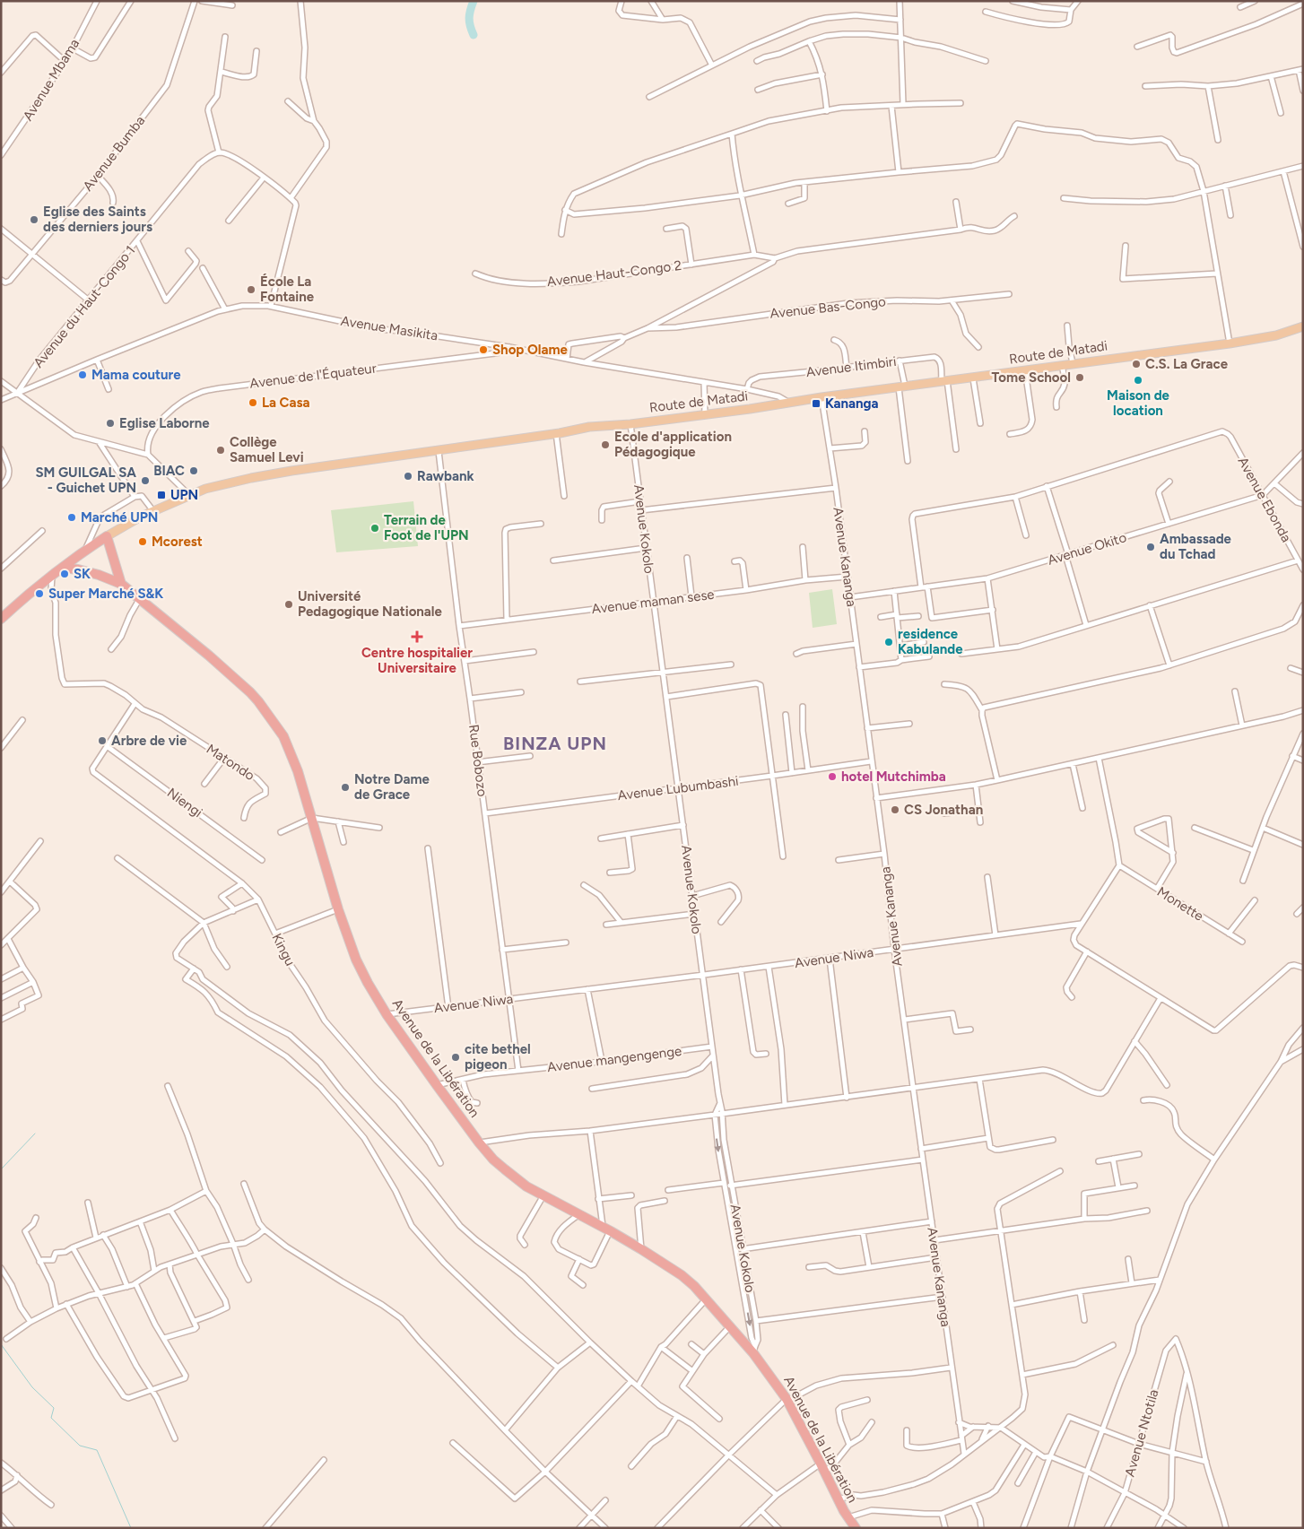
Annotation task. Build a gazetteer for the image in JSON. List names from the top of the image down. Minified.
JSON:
{"streets":{"highway":["Avenue de la Libération"],"main road":["Route de Matadi"],"street":["Avenue Mbama","Avenue Bumba","Avenue Haut-Congo 2","Avenue du Haut-Congo 1","Avenue Bas-Congo","Avenue Masikita","Avenue Itimbiri","Avenue de l'Équateur","Avenue Ebonda","Avenue Kokolo","Avenue Okito","Avenue Kananga","Avenue maman sese","Rue Bobozo","Matondo","Avenue Lubumbashi","Niengi","Monette","Kingu","Avenue Niwa","Avenue mangengenge","Avenue Ntotila"]},"crossings":[["Avenue du Haut-Congo 1","Avenue Masikita"],["Avenue Masikita","Route de Matadi"],["Avenue Masikita","Avenue Itimbiri"],["Avenue Masikita","Avenue de l'Équateur"],["Route de Matadi","Avenue Itimbiri"],["Route de Matadi","Avenue Kokolo"],["Route de Matadi","Avenue Kananga"],["Route de Matadi","Rue Bobozo"],["Avenue Ebonda","Avenue Okito"],["Avenue Kokolo","Avenue maman sese"],["Avenue Kokolo","Avenue Lubumbashi"],["Avenue Kokolo","Avenue Niwa"],["Avenue Kokolo","Avenue de la Libération"],["Avenue Kokolo","Avenue mangengenge"],["Avenue Okito","Avenue Kananga"],["Avenue Kananga","Avenue maman sese"],["Avenue Kananga","Avenue Lubumbashi"],["Avenue Kananga","Avenue Niwa"],["Avenue maman sese","Rue Bobozo"],["Rue Bobozo","Avenue Lubumbashi"],["Rue Bobozo","Avenue Niwa"],["Rue Bobozo","Avenue mangengenge"],["Niengi","Kingu"],["Avenue Niwa","Avenue de la Libération"],["Avenue de la Libération","Avenue mangengenge"]],"districts":["BINZA UPN"],"places":{"other":["Eglise des Saints des derniers jours","École La Fontaine","Shop Olame","C.S. La Grace","Mama couture","Tome School","Maison de location","La Casa","Eglise Laborne","Ecole d'application Pédagogique","Collège Samuel Levi","BIAC","Rawbank","SM GUILGAL SA - Guichet UPN","Marché UPN","Terrain de Foot de l'UPN","Mcorest","Ambassade du Tchad","SK","Super Marché S&K","Université Pedagogique Nationale","residence Kabulande","Arbre de vie","hotel Mutchimba","Notre Dame de Grace","CS Jonathan","cite bethel pigeon"],"transit":["Kananga","UPN"],"health":["Centre hospitalier Universitaire"]}}
